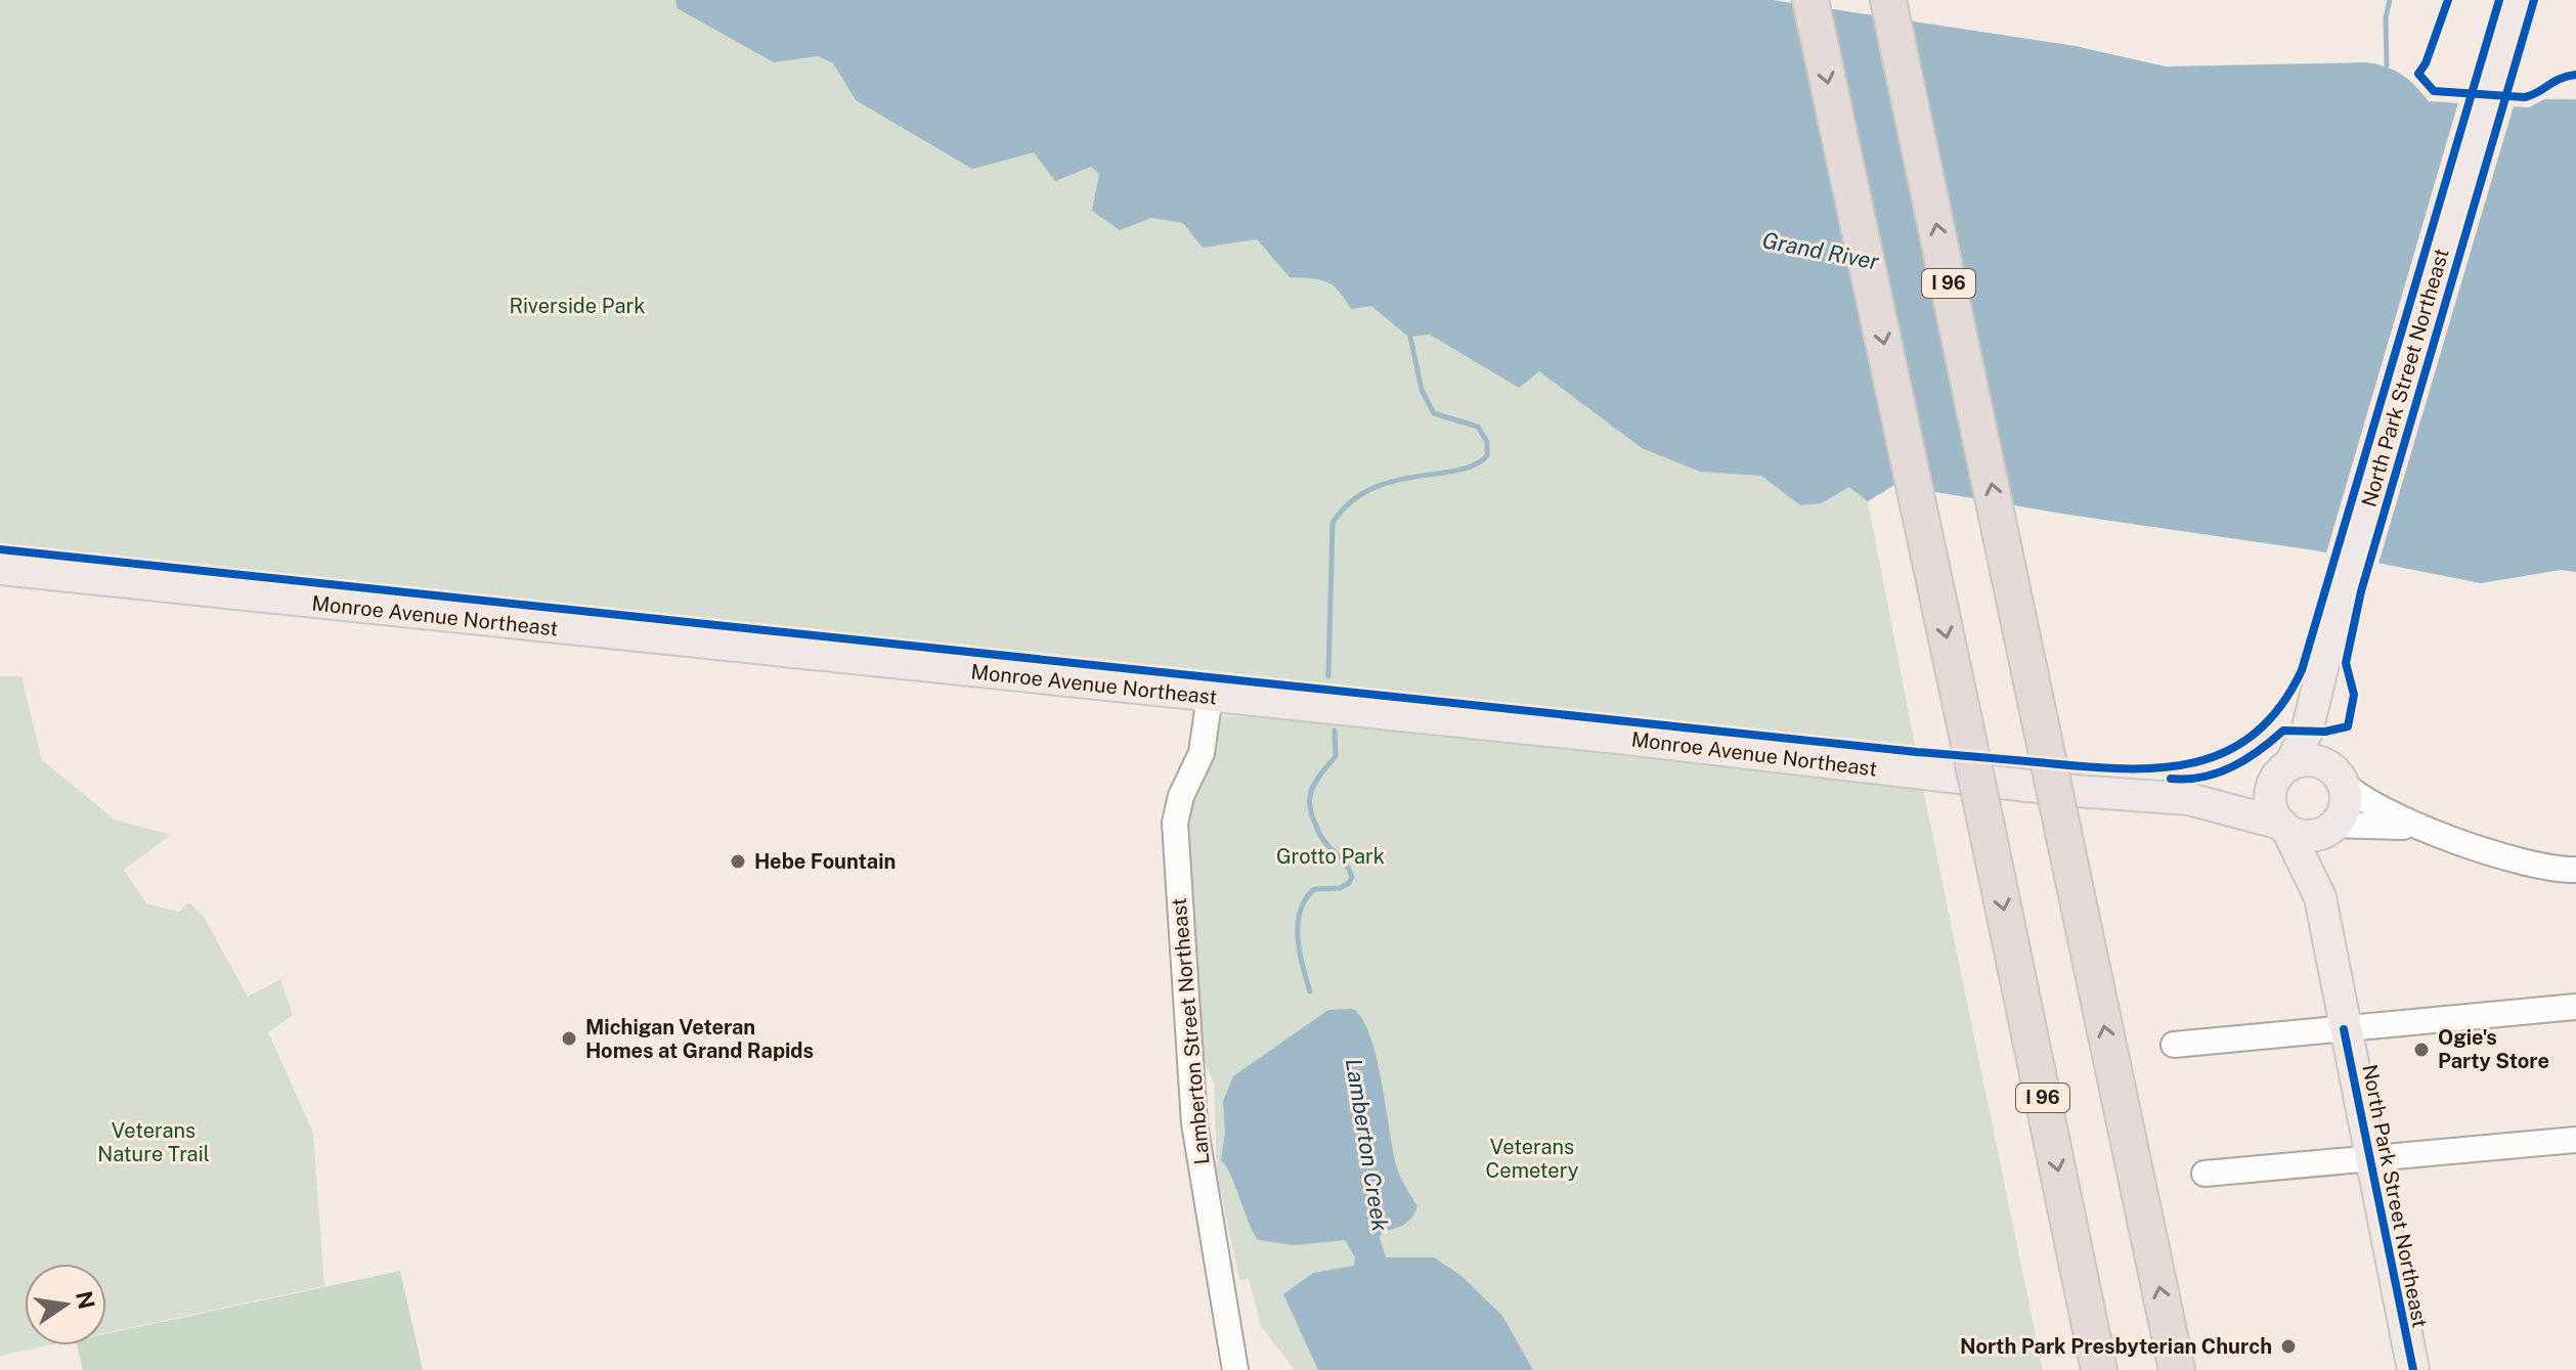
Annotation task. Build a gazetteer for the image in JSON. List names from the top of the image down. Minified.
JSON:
{"streets":{"highway":["I 96"],"main road":["North Park Street Northeast","Monroe Avenue Northeast"],"street":["Lamberton Street Northeast"]},"crossings":[["North Park Street Northeast","Monroe Avenue Northeast"],["Monroe Avenue Northeast","Lamberton Street Northeast"]],"water":["Grand River","Lamberton Creek"],"parks":["Riverside Park","Grotto Park","Veterans Nature Trail","Veterans Cemetery"],"places":["Hebe Fountain","Michigan Veteran Homes at Grand Rapids","Ogie's Party Store","North Park Presbyterian Church"],"north":"right"}
